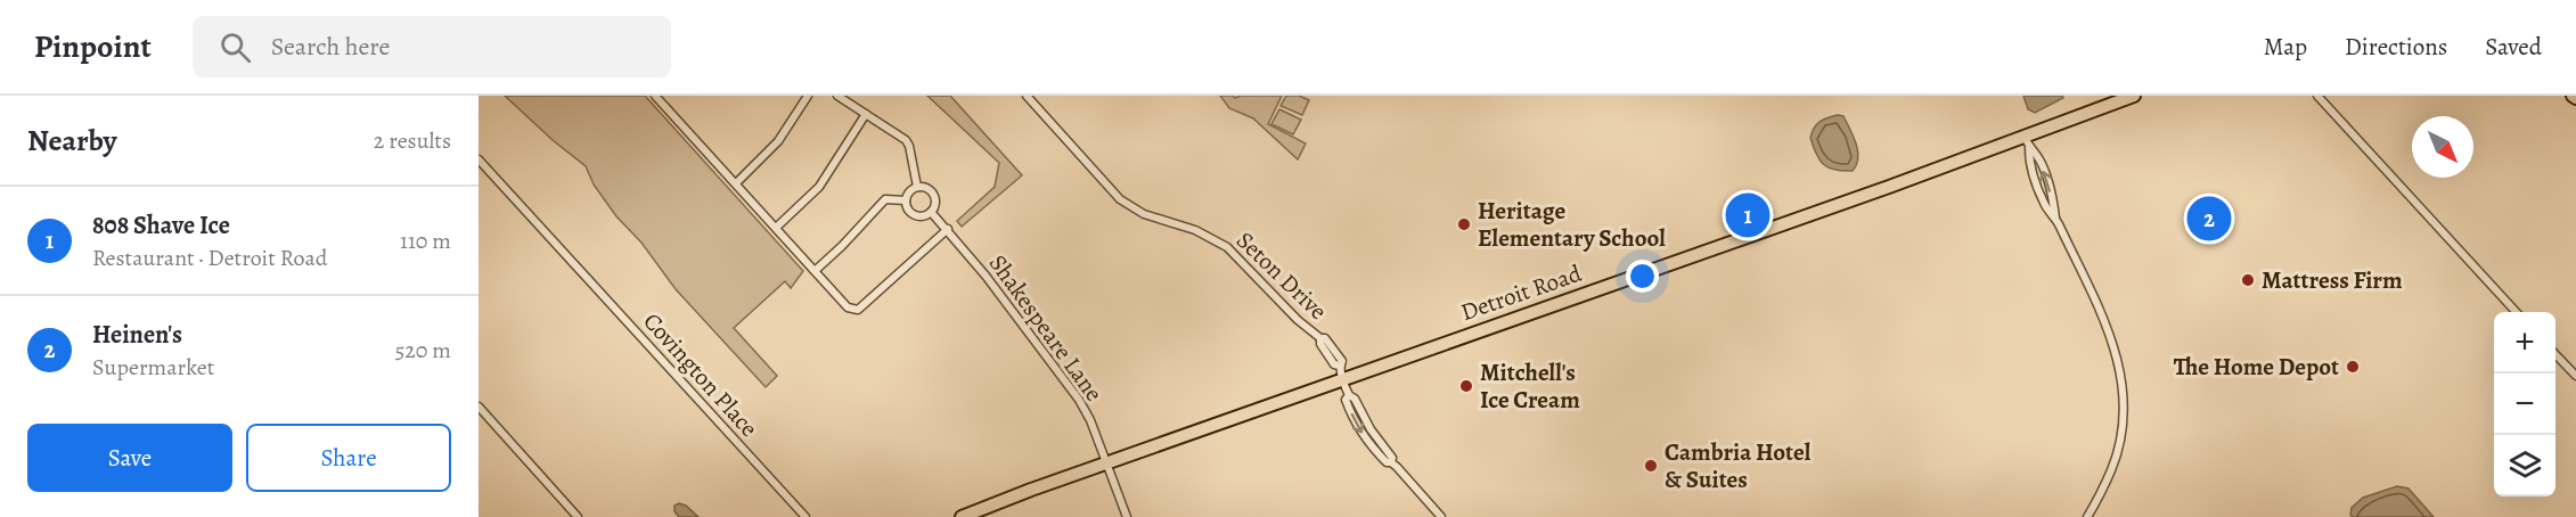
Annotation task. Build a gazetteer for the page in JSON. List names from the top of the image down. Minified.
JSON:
{"streets":{"main road":["Detroit Road"],"street":["Seton Drive","Shakespeare Lane","Covington Place"]},"crossings":[["Seton Drive","Detroit Road"],["Detroit Road","Shakespeare Lane"]],"places":["Heritage Elementary School","Mattress Firm","The Home Depot","Mitchell's Ice Cream","Cambria Hotel & Suites"],"north":"bottom right","page":{"header":"Pinpoint","search":"Search here","nav":["Map","Directions","Saved"],"heading":["Nearby","2 results"],"list":[{"mark":"1","name":"808 Shave Ice","note":"Restaurant · Detroit Road","value":"110 m"},{"mark":"2","name":"Heinen's","note":"Supermarket","value":"520 m"}],"pins":["1","2"],"map_buttons":["+","−"],"buttons":["Save","Share"]}}
